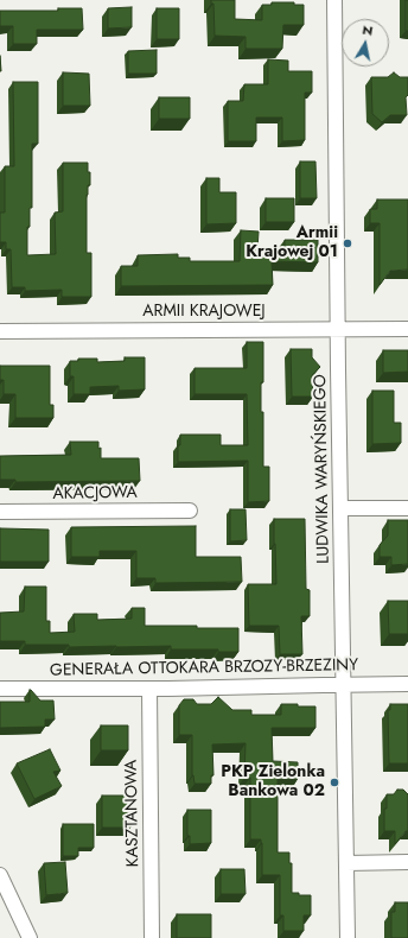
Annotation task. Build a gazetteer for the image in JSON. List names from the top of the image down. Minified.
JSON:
{"streets":{"street":["ARMII KRAJOWEJ","LUDWIKA WARYŃSKIEGO","AKACJOWA","GENERAŁA OTTOKARA BRZOZY-BRZEZINY","KASZTANOWA"]},"crossings":[["ARMII KRAJOWEJ","LUDWIKA WARYŃSKIEGO"],["LUDWIKA WARYŃSKIEGO","GENERAŁA OTTOKARA BRZOZY-BRZEZINY"],["GENERAŁA OTTOKARA BRZOZY-BRZEZINY","KASZTANOWA"]],"places":["Armii Krajowej 01","PKP Zielonka Bankowa 02"],"north":"top"}
